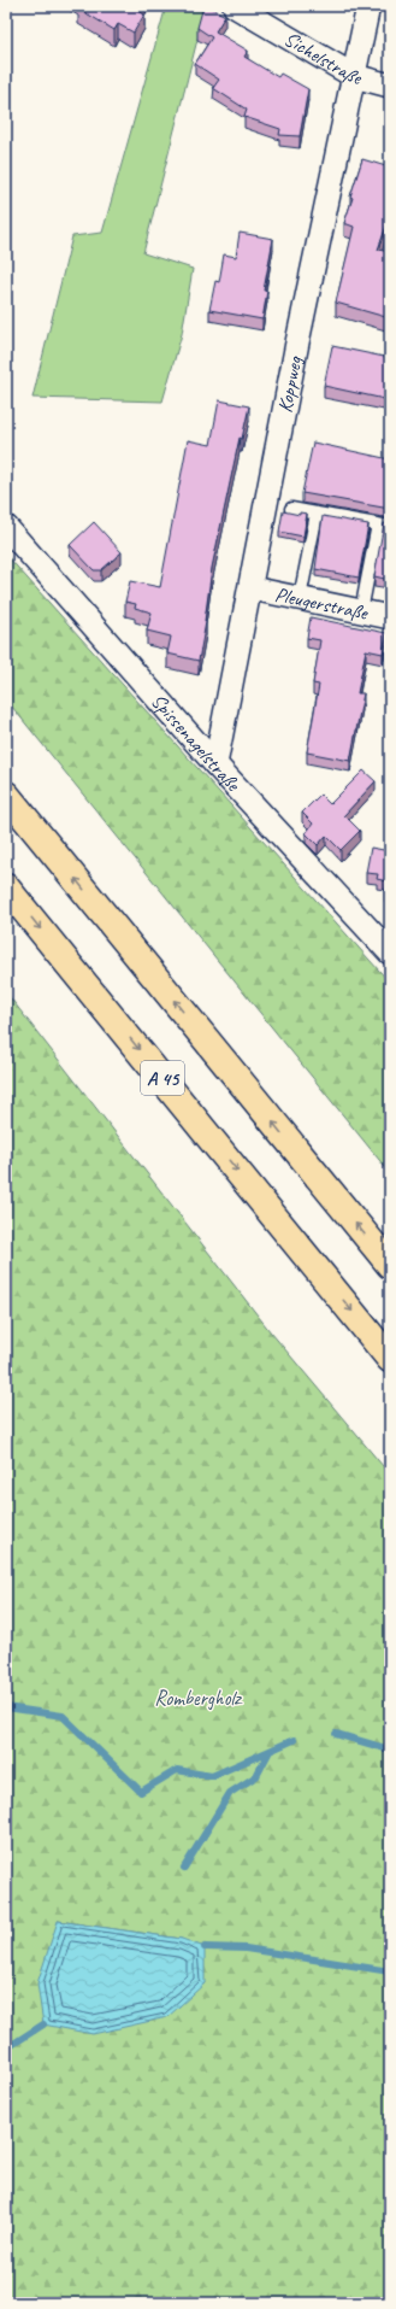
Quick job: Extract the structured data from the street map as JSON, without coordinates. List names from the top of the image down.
{
  "streets": {
    "highway": ["A 45"],
    "street": [
      "Sichelstraße",
      "Koppweg",
      "Pleugerstraße",
      "Spissenagelstraße"
    ]
  },
  "crossings": [
    ["Sichelstraße", "Koppweg"],
    ["Koppweg", "Pleugerstraße"],
    ["Koppweg", "Spissenagelstraße"]
  ],
  "parks": ["Rombergholz"]
}
